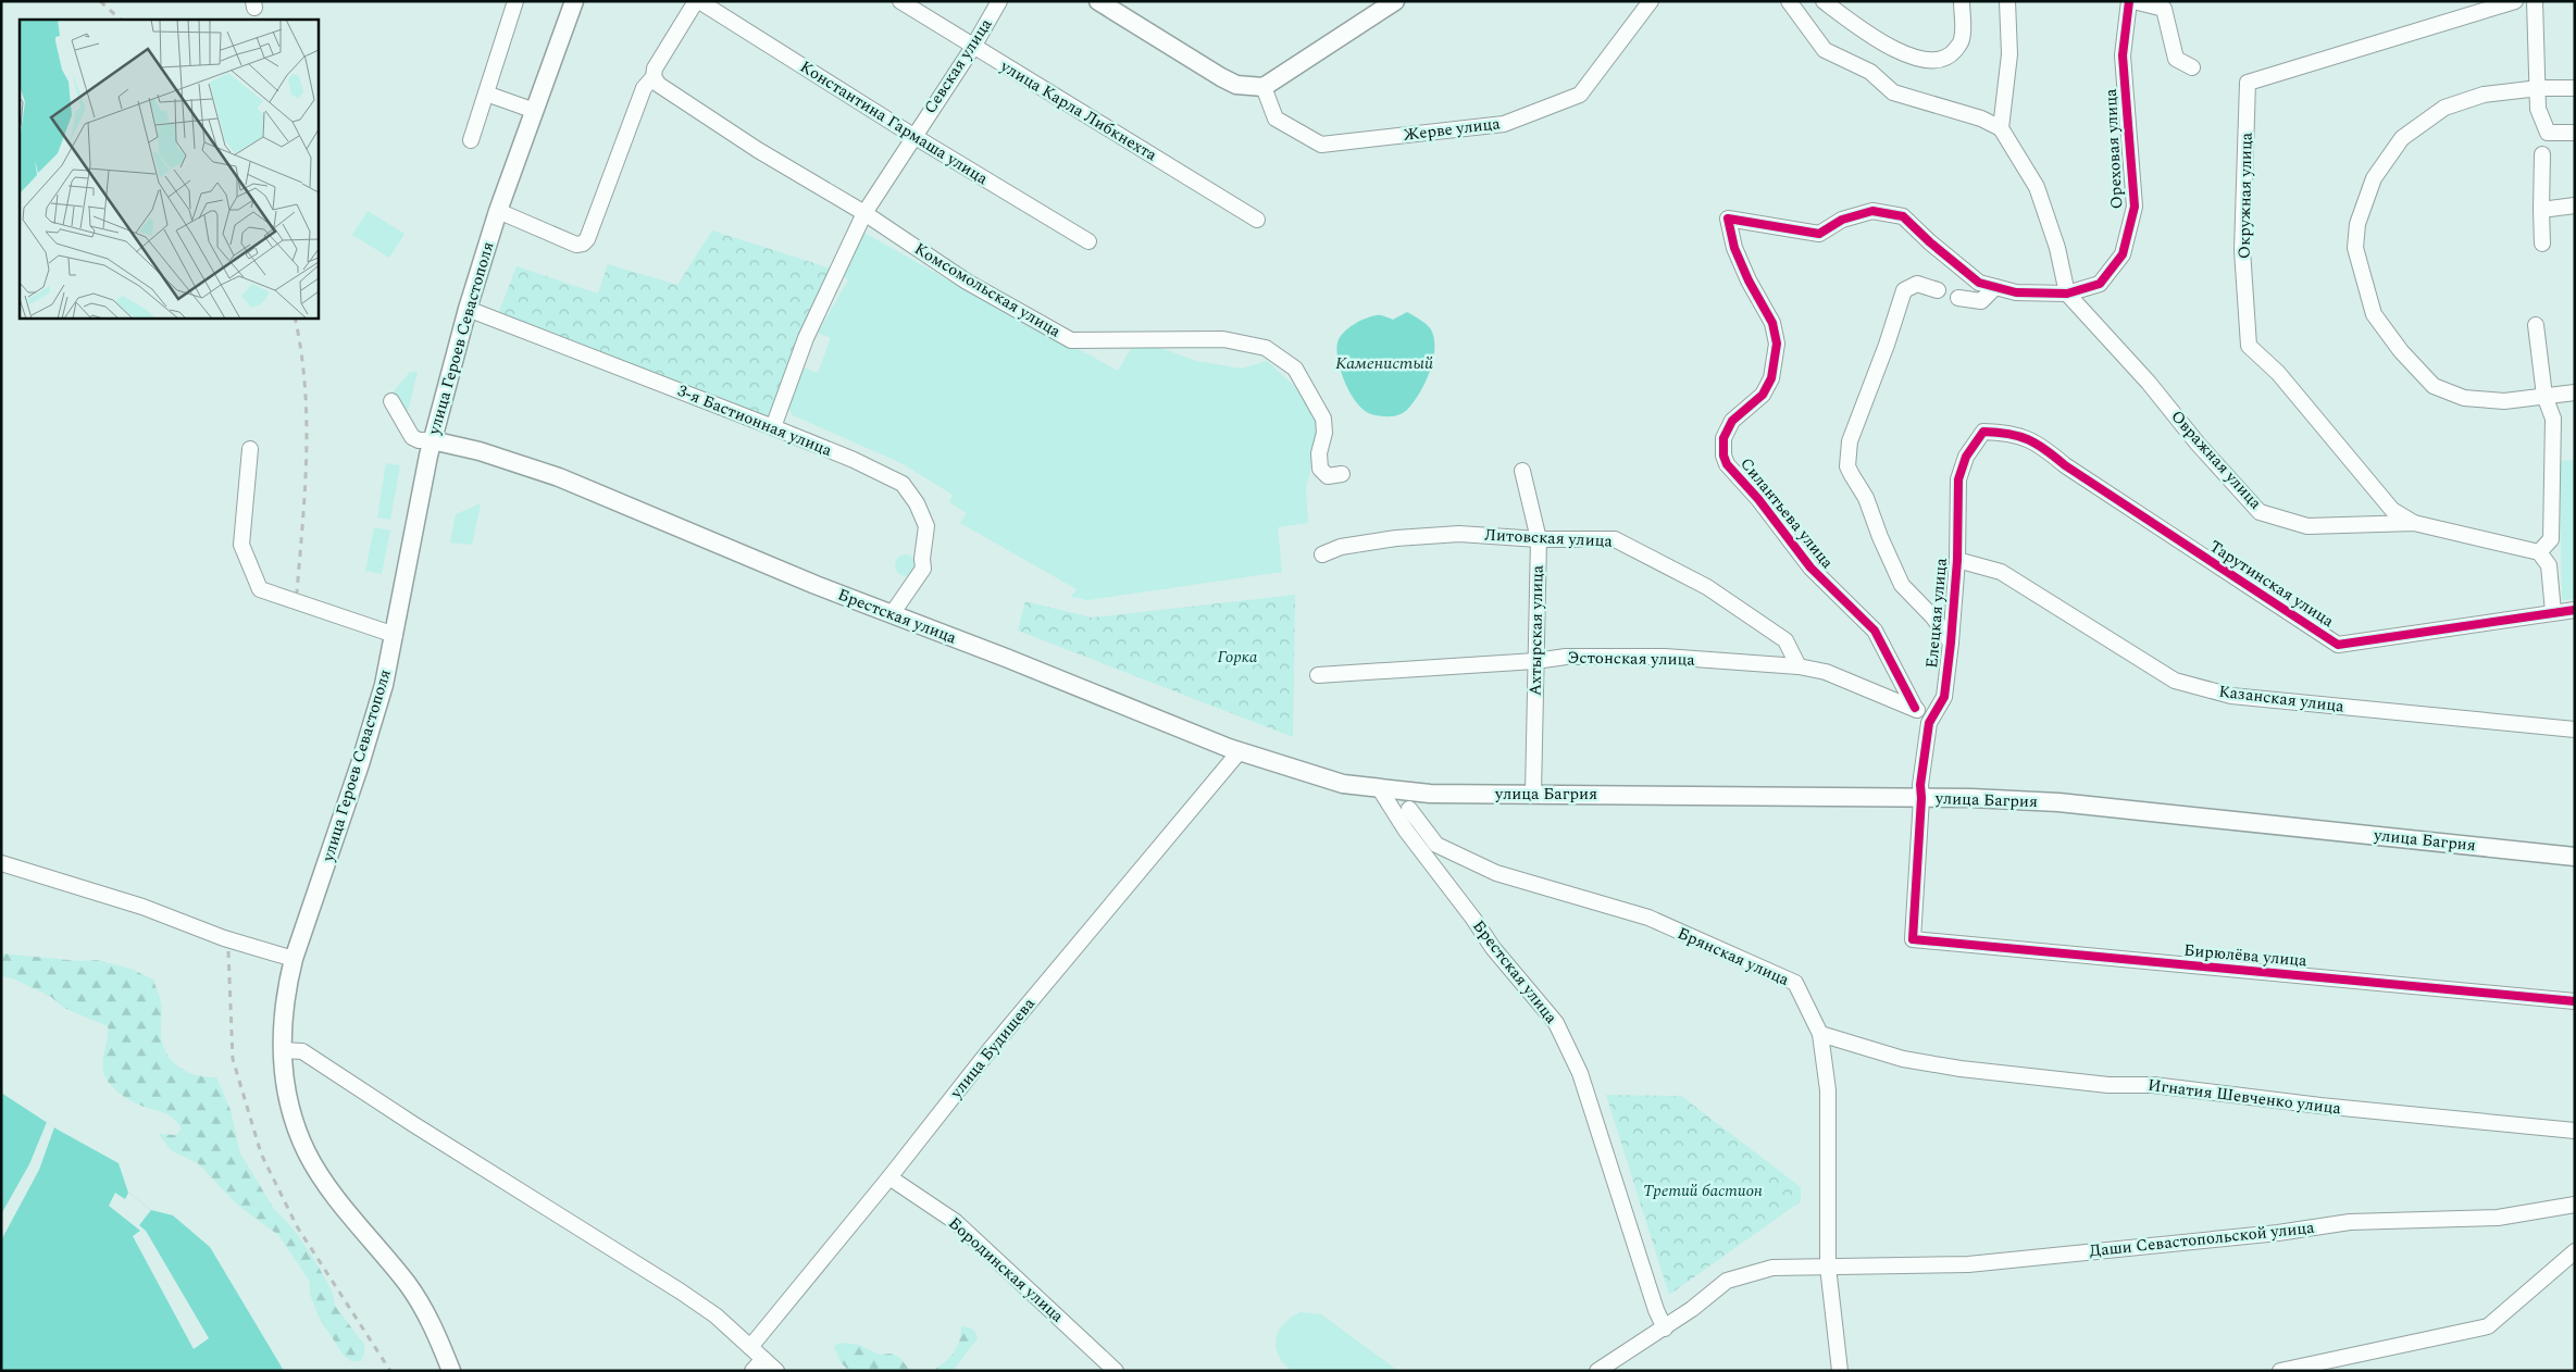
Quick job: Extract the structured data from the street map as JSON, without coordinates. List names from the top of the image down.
{
  "streets": {
    "main road": ["улица Героев Севастополя", "Брестская улица", "улица Багрия"],
    "street": [
      "Севская улица",
      "улица Карла Либкнехта",
      "Константина Гармаша улица",
      "Жерве улица",
      "Ореховая улица",
      "Окружная улица",
      "Комсомольская улица",
      "3-я Бастионная улица",
      "Овражная улица",
      "Силантьева улица",
      "Литовская улица",
      "Тарутинская улица",
      "Елецкая улица",
      "Ахтырская улица",
      "Эстонская улица",
      "Казанская улица",
      "Бирюлёва улица",
      "Брянская улица",
      "улица Будищева",
      "Игнатия Шевченко улица",
      "Даши Севастопольской улица",
      "Бородинская улица"
    ]
  },
  "crossings": [
    ["Севская улица", "улица Карла Либкнехта"],
    ["Севская улица", "Константина Гармаша улица"],
    ["Севская улица", "Комсомольская улица"],
    ["Севская улица", "3-я Бастионная улица"],
    ["Ореховая улица", "Овражная улица"],
    ["Ореховая улица", "Силантьева улица"],
    ["Окружная улица", "Овражная улица"],
    ["улица Героев Севастополя", "3-я Бастионная улица"],
    ["улица Героев Севастополя", "Брестская улица"],
    ["3-я Бастионная улица", "Брестская улица"],
    ["Овражная улица", "Силантьева улица"],
    ["Силантьева улица", "Эстонская улица"],
    ["Литовская улица", "Ахтырская улица"],
    ["Литовская улица", "Эстонская улица"],
    ["Тарутинская улица", "Елецкая улица"],
    ["Елецкая улица", "Эстонская улица"],
    ["Елецкая улица", "Казанская улица"],
    ["Елецкая улица", "улица Багрия"],
    ["Елецкая улица", "Бирюлёва улица"],
    ["Брестская улица", "улица Багрия"],
    ["Брестская улица", "улица Будищева"],
    ["Брестская улица", "Даши Севастопольской улица"],
    ["Ахтырская улица", "Эстонская улица"],
    ["Ахтырская улица", "улица Багрия"],
    ["Брянская улица", "Игнатия Шевченко улица"],
    ["Брянская улица", "Даши Севастопольской улица"],
    ["улица Будищева", "Бородинская улица"]
  ],
  "water": ["Каменистый"],
  "parks": ["Горка", "Третий бастион"]
}
